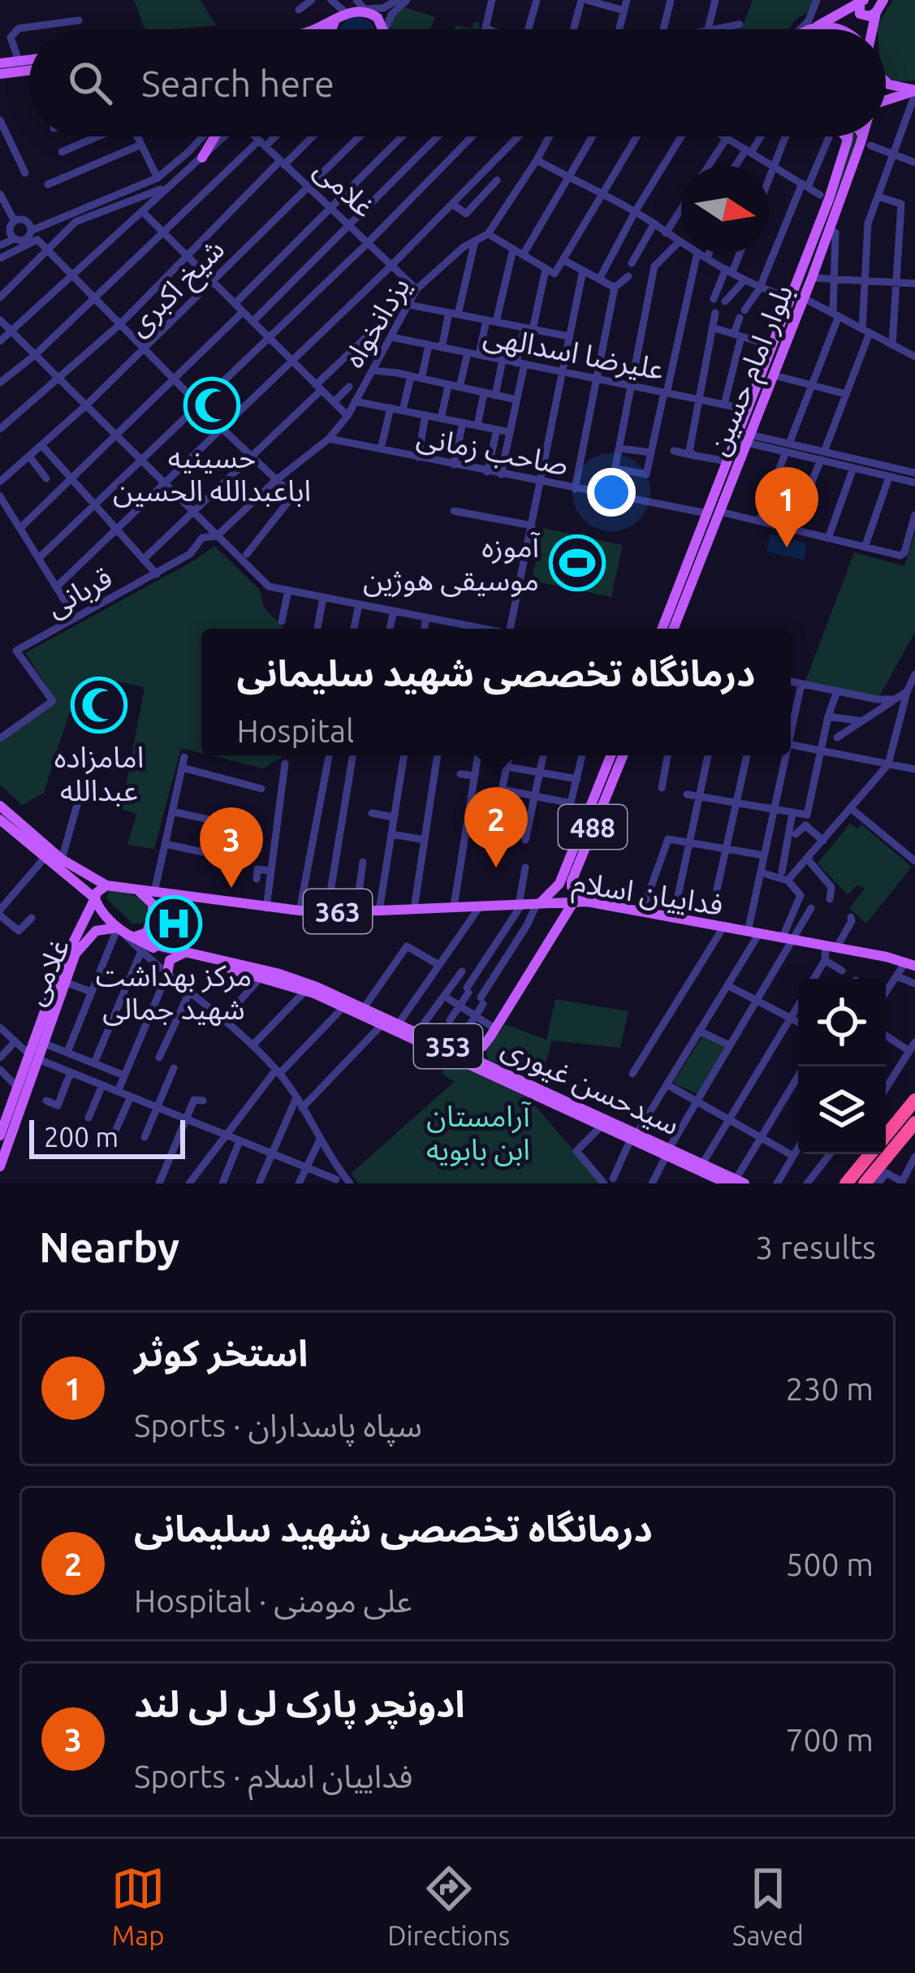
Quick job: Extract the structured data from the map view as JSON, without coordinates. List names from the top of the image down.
{
  "streets": {
    "main road": [
      "غلامی",
      "بلوار امام حسین",
      "488",
      "فداییان اسلام",
      "363",
      "353",
      "سیدحسن غیوری"
    ],
    "street": [
      "شیخ اکبری",
      "یزدانخواه",
      "علیرضا اسدالهی",
      "صاحب زمانی",
      "قربانی"
    ]
  },
  "crossings": [
    ["غلامی", "شیخ اکبری"],
    ["غلامی", "یزدانخواه"],
    ["غلامی", "فداییان اسلام"],
    ["غلامی", "سیدحسن غیوری"],
    ["یزدانخواه", "علیرضا اسدالهی"],
    ["یزدانخواه", "صاحب زمانی"],
    ["یزدانخواه", "قربانی"],
    ["علیرضا اسدالهی", "بلوار امام حسین"],
    ["بلوار امام حسین", "صاحب زمانی"],
    ["488", "فداییان اسلام"],
    ["فداییان اسلام", "سیدحسن غیوری"]
  ],
  "parks": ["آرامستان ابن بابویه"],
  "places": {
    "mosque": ["حسینیه اباعبدالله الحسین", "امامزاده عبدالله"],
    "sports": ["آموزه موسیقی هوژین"],
    "hospital": ["مرکز بهداشت شهید جمالی"]
  },
  "scale_bar": "200 m",
  "north": "right",
  "page": {
    "search": "Search here",
    "pins": ["1", "2", "3"],
    "popup": ["درمانگاه تخصصی شهید سلیمانی", "Hospital"],
    "scale": "200 m",
    "heading": ["Nearby", "3 results"],
    "list": [
      {
        "mark": "1",
        "name": "استخر کوثر",
        "note": "Sports · سپاه پاسداران",
        "value": "230 m"
      },
      {
        "mark": "2",
        "name": "درمانگاه تخصصی شهید سلیمانی",
        "note": "Hospital · علی مومنی",
        "value": "500 m"
      },
      {
        "mark": "3",
        "name": "ادونچر پارک لی لی لند",
        "note": "Sports · فداییان اسلام",
        "value": "700 m"
      }
    ],
    "nav": ["Map", "Directions", "Saved"]
  }
}
